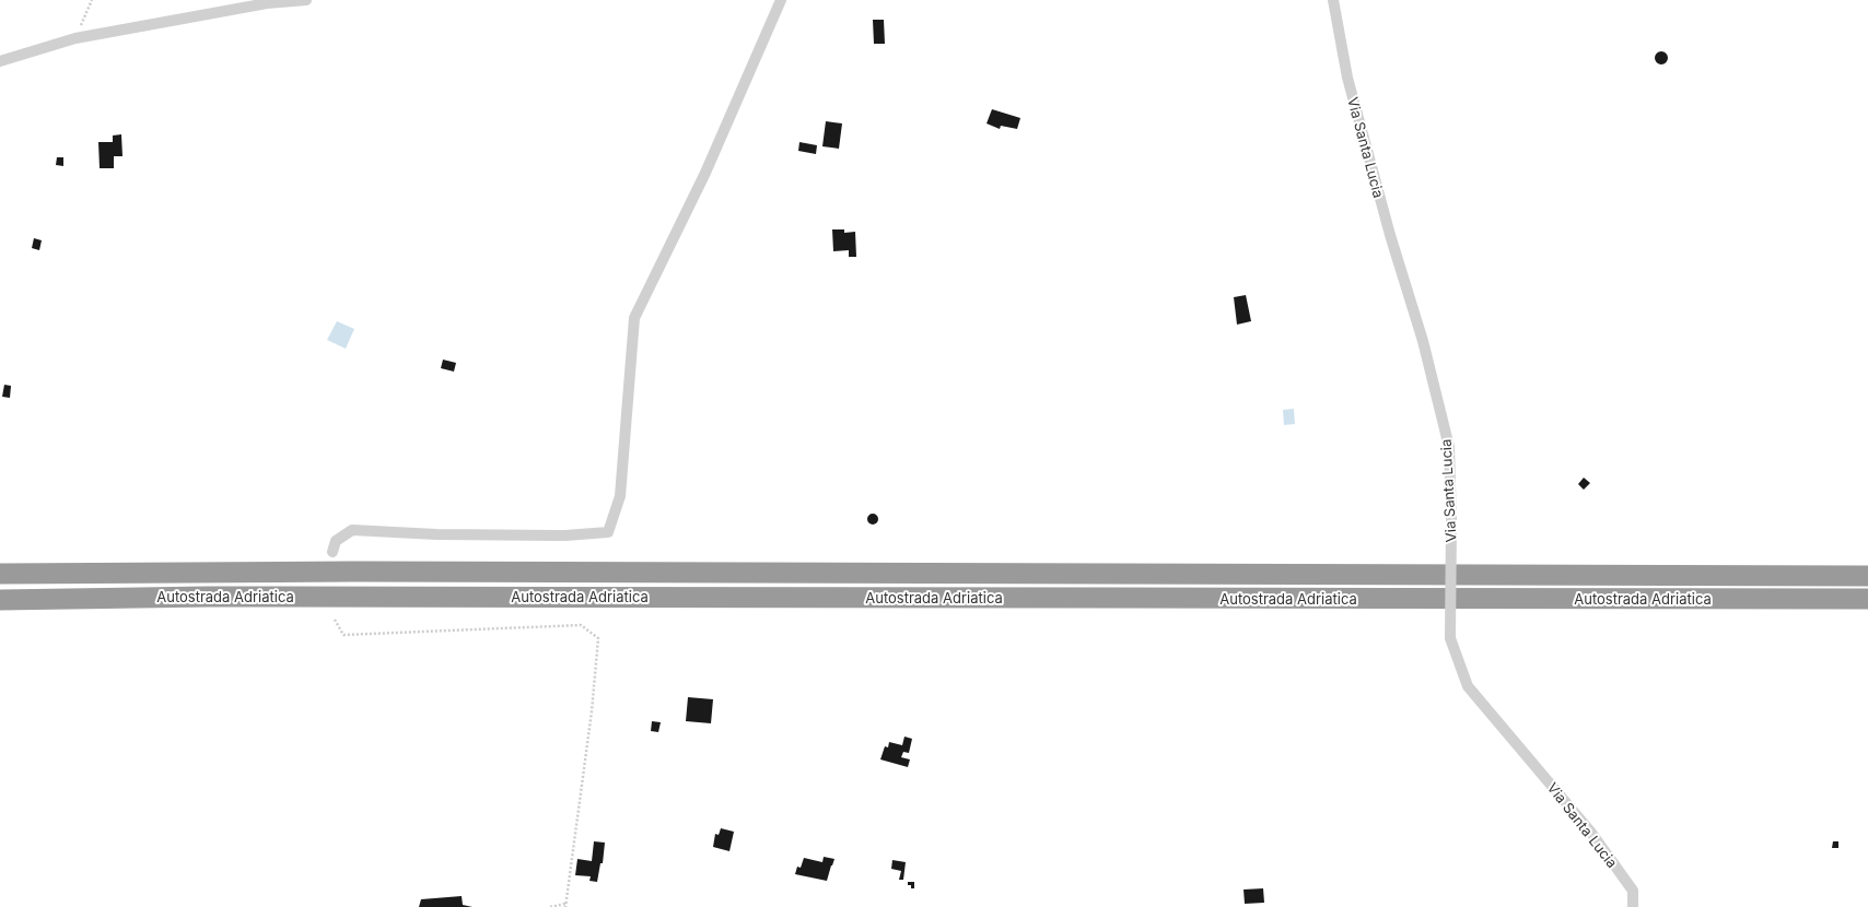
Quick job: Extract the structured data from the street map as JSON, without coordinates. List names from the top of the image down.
{
  "streets": {
    "highway": ["Autostrada Adriatica"],
    "street": ["Via Santa Lucia"]
  }
}
